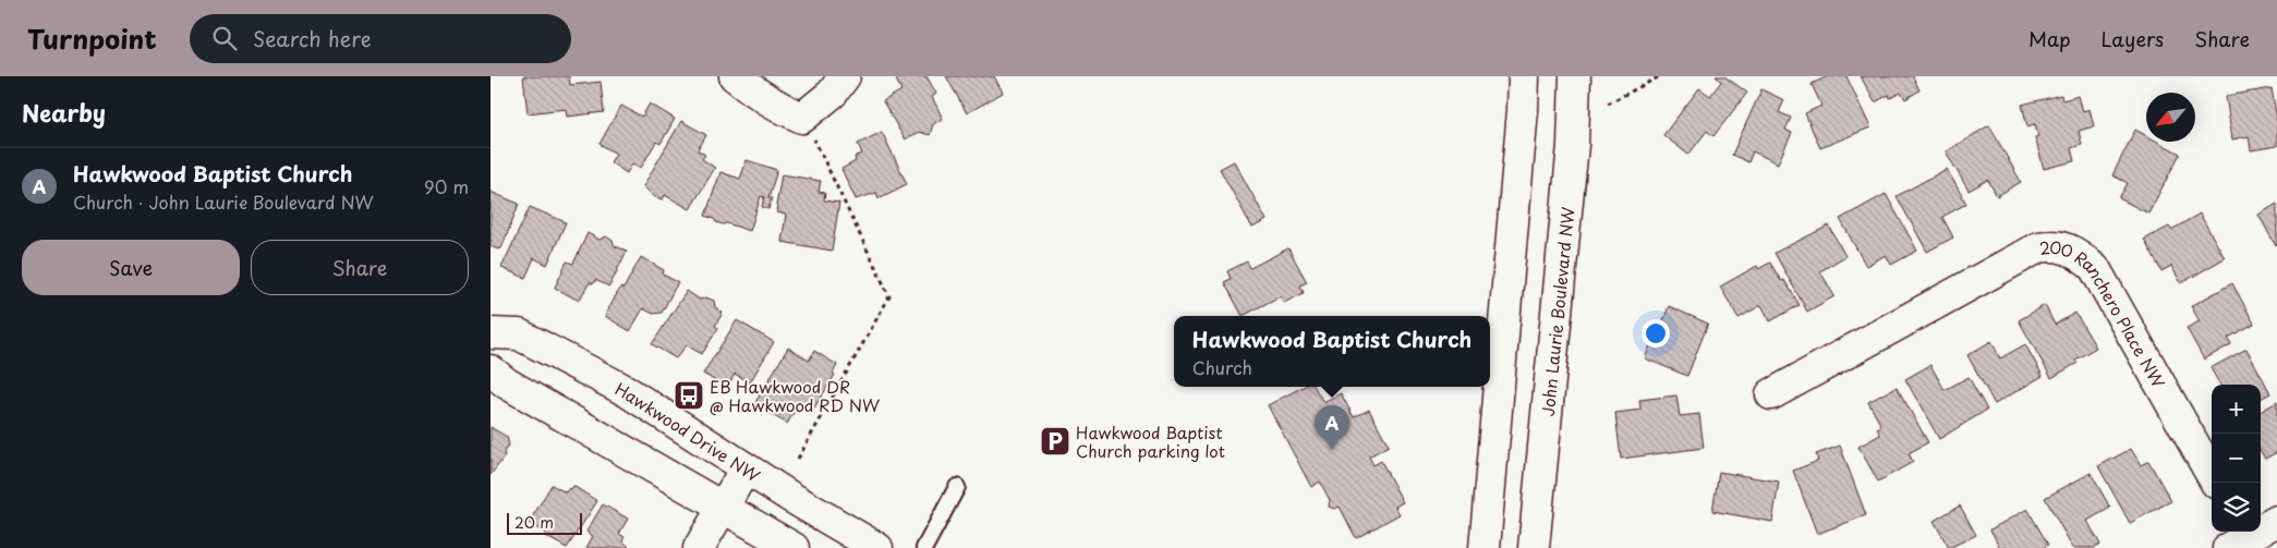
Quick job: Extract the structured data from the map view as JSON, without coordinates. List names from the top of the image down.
{
  "streets": {
    "street": ["John Laurie Boulevard NW", "200 Ranchero Place NW", "Hawkwood Drive NW"]
  },
  "places": {
    "bus stop": ["EB Hawkwood DR @ Hawkwood RD NW"],
    "parking": ["Hawkwood Baptist Church parking lot"]
  },
  "scale_bar": "20 m",
  "north": "bottom left",
  "page": {
    "header": "Turnpoint",
    "search": "Search here",
    "nav": ["Map", "Layers", "Share"],
    "heading": "Nearby",
    "list": [
      {
        "mark": "A",
        "name": "Hawkwood Baptist Church",
        "note": "Church · John Laurie Boulevard NW",
        "value": "90 m"
      }
    ],
    "buttons": ["Save", "Share"],
    "popup": ["Hawkwood Baptist Church", "Church"],
    "map_buttons": ["+", "−"],
    "pins": "A",
    "scale": "20 m"
  }
}
